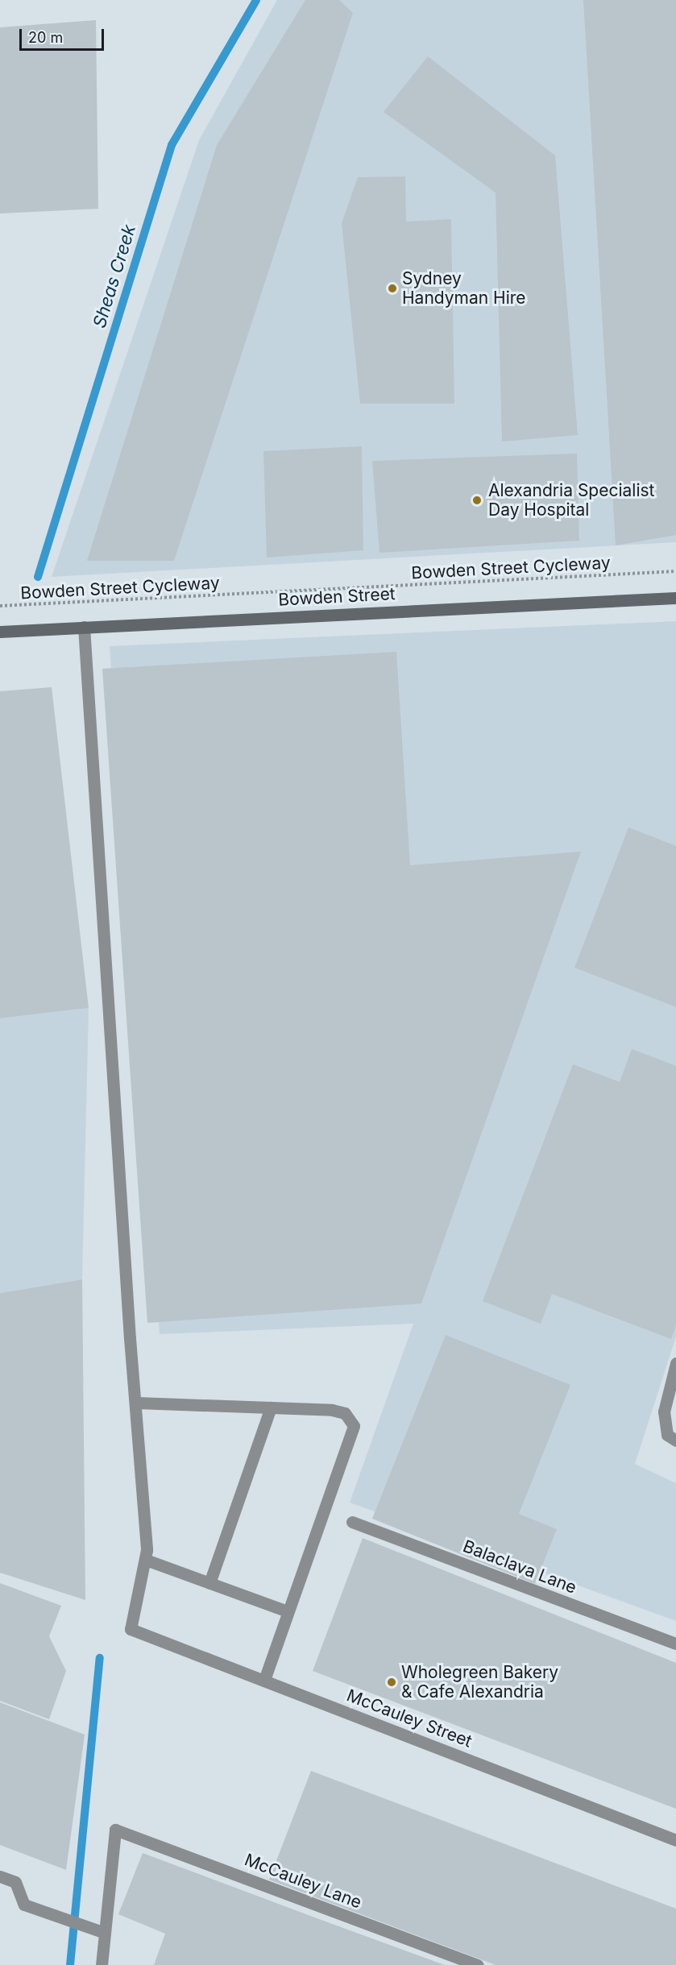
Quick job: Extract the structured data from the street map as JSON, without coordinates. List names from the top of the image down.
{
  "streets": {
    "street": [
      "Bowden Street",
      "Balaclava Lane",
      "McCauley Street",
      "McCauley Lane"
    ],
    "path": ["Bowden Street Cycleway"]
  },
  "water": ["Sheas Creek"],
  "places": ["Sydney Handyman Hire", "Alexandria Specialist Day Hospital", "Wholegreen Bakery & Cafe Alexandria"],
  "scale_bar": "20 m"
}
